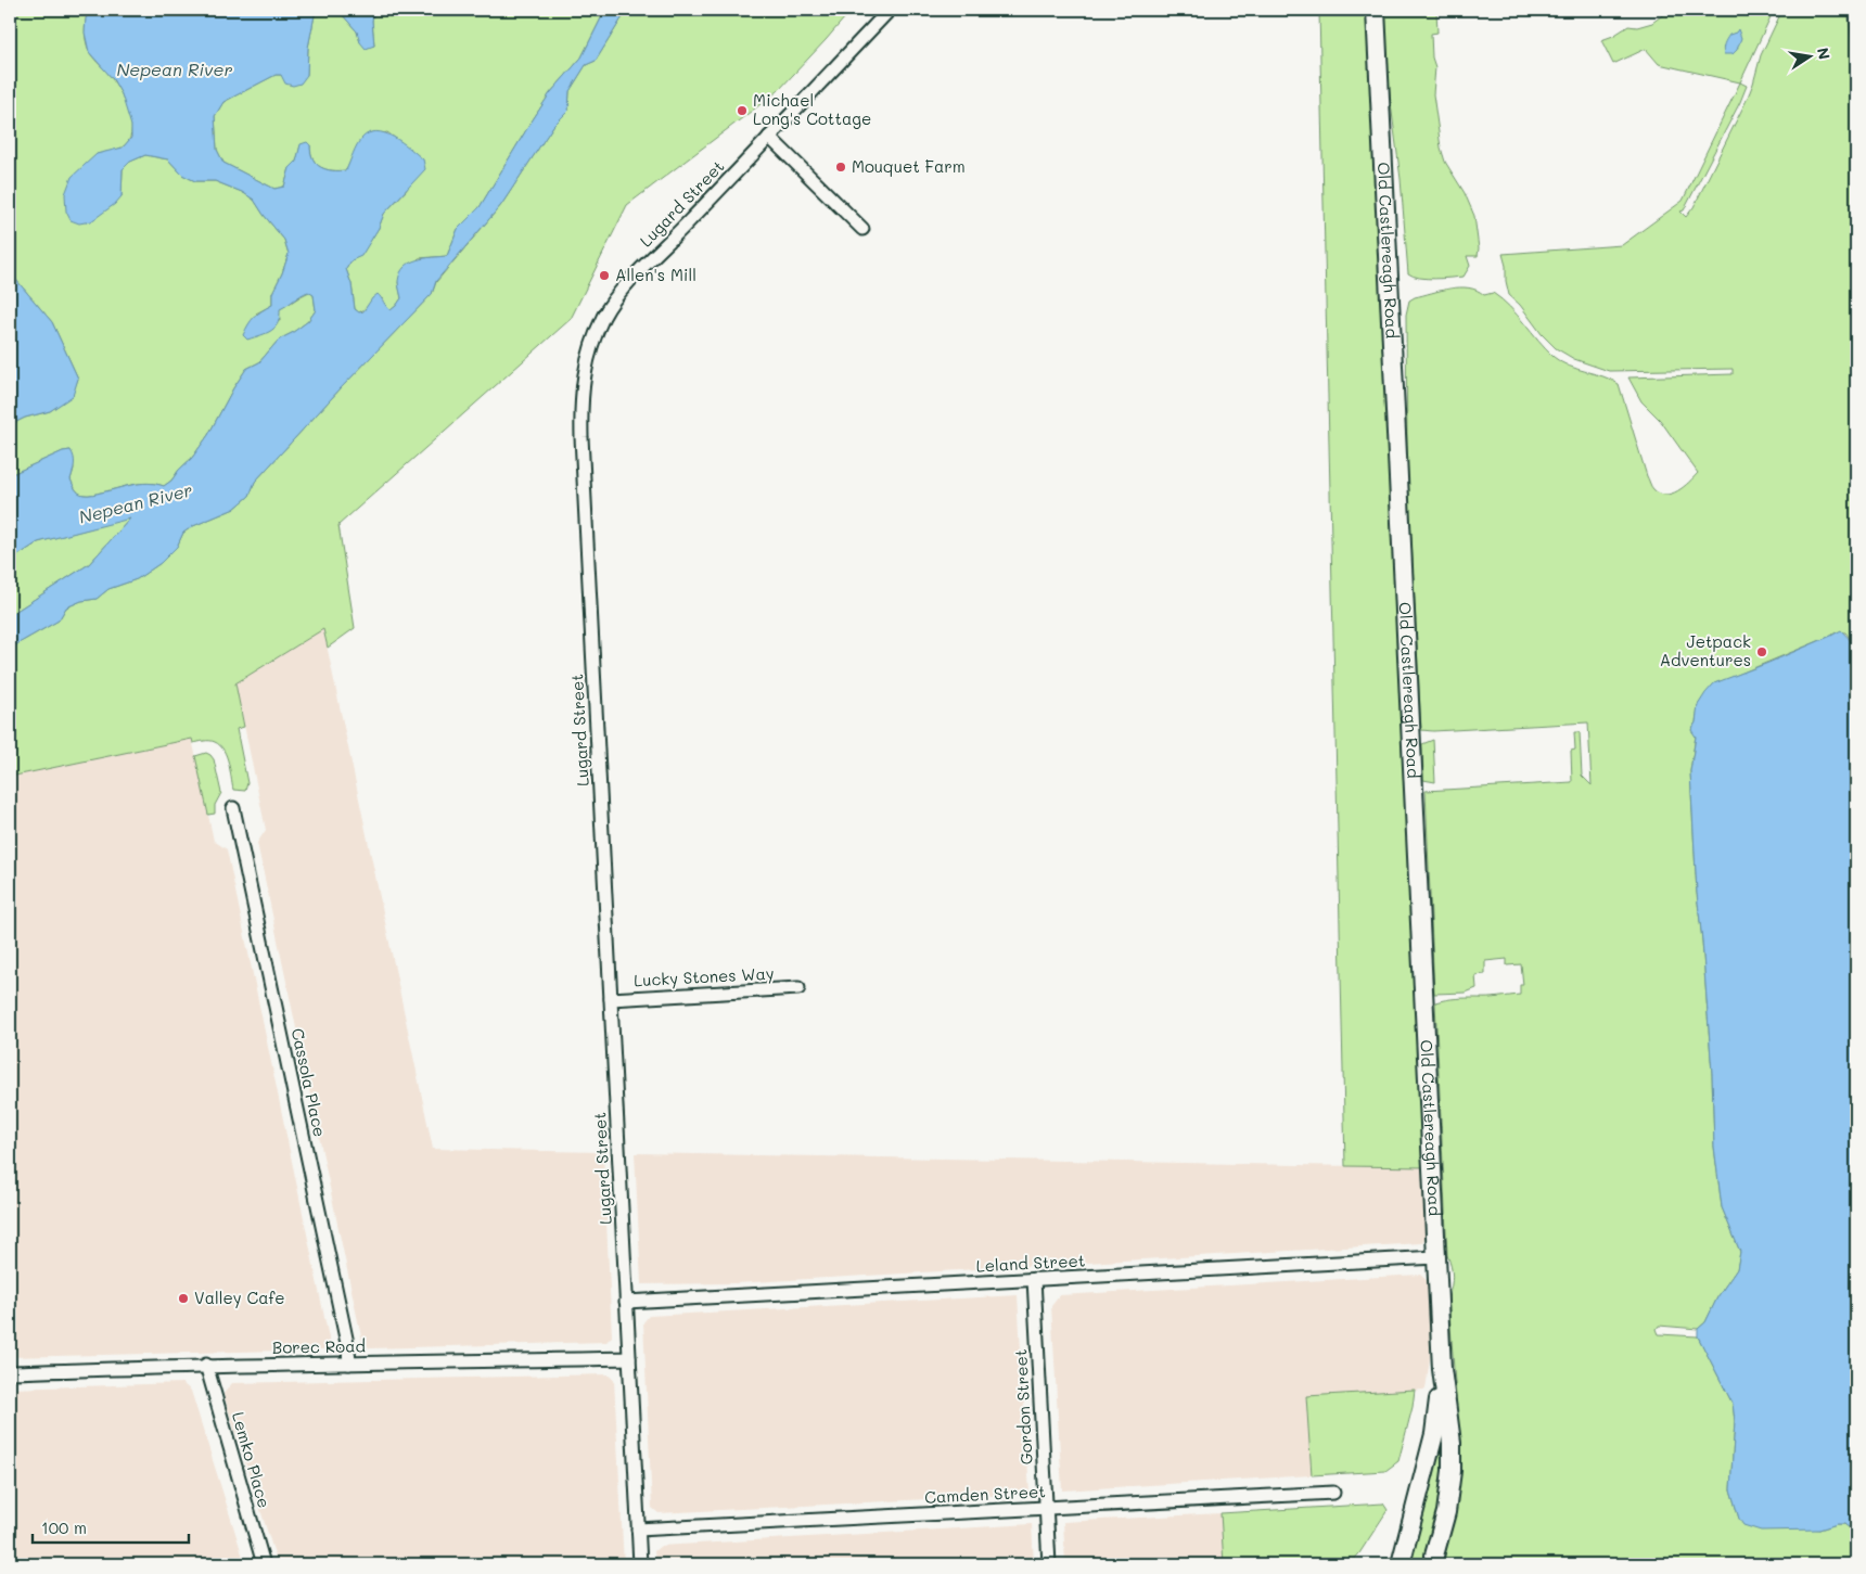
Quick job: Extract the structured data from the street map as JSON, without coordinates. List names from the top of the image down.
{
  "streets": {
    "street": [
      "Lugard Street",
      "Old Castlereagh Road",
      "Lucky Stones Way",
      "Cassola Place",
      "Leland Street",
      "Borec Road",
      "Gordon Street",
      "Lemko Place",
      "Camden Street"
    ]
  },
  "crossings": [
    ["Lugard Street", "Lucky Stones Way"],
    ["Lugard Street", "Leland Street"],
    ["Lugard Street", "Borec Road"],
    ["Lugard Street", "Camden Street"],
    ["Old Castlereagh Road", "Leland Street"],
    ["Cassola Place", "Borec Road"],
    ["Leland Street", "Gordon Street"],
    ["Borec Road", "Lemko Place"],
    ["Gordon Street", "Camden Street"]
  ],
  "water": ["Nepean River"],
  "places": [
    "Michael Long's Cottage",
    "Mouquet Farm",
    "Allen's Mill",
    "Jetpack Adventures",
    "Valley Cafe"
  ],
  "scale_bar": "100 m",
  "north": "right"
}
